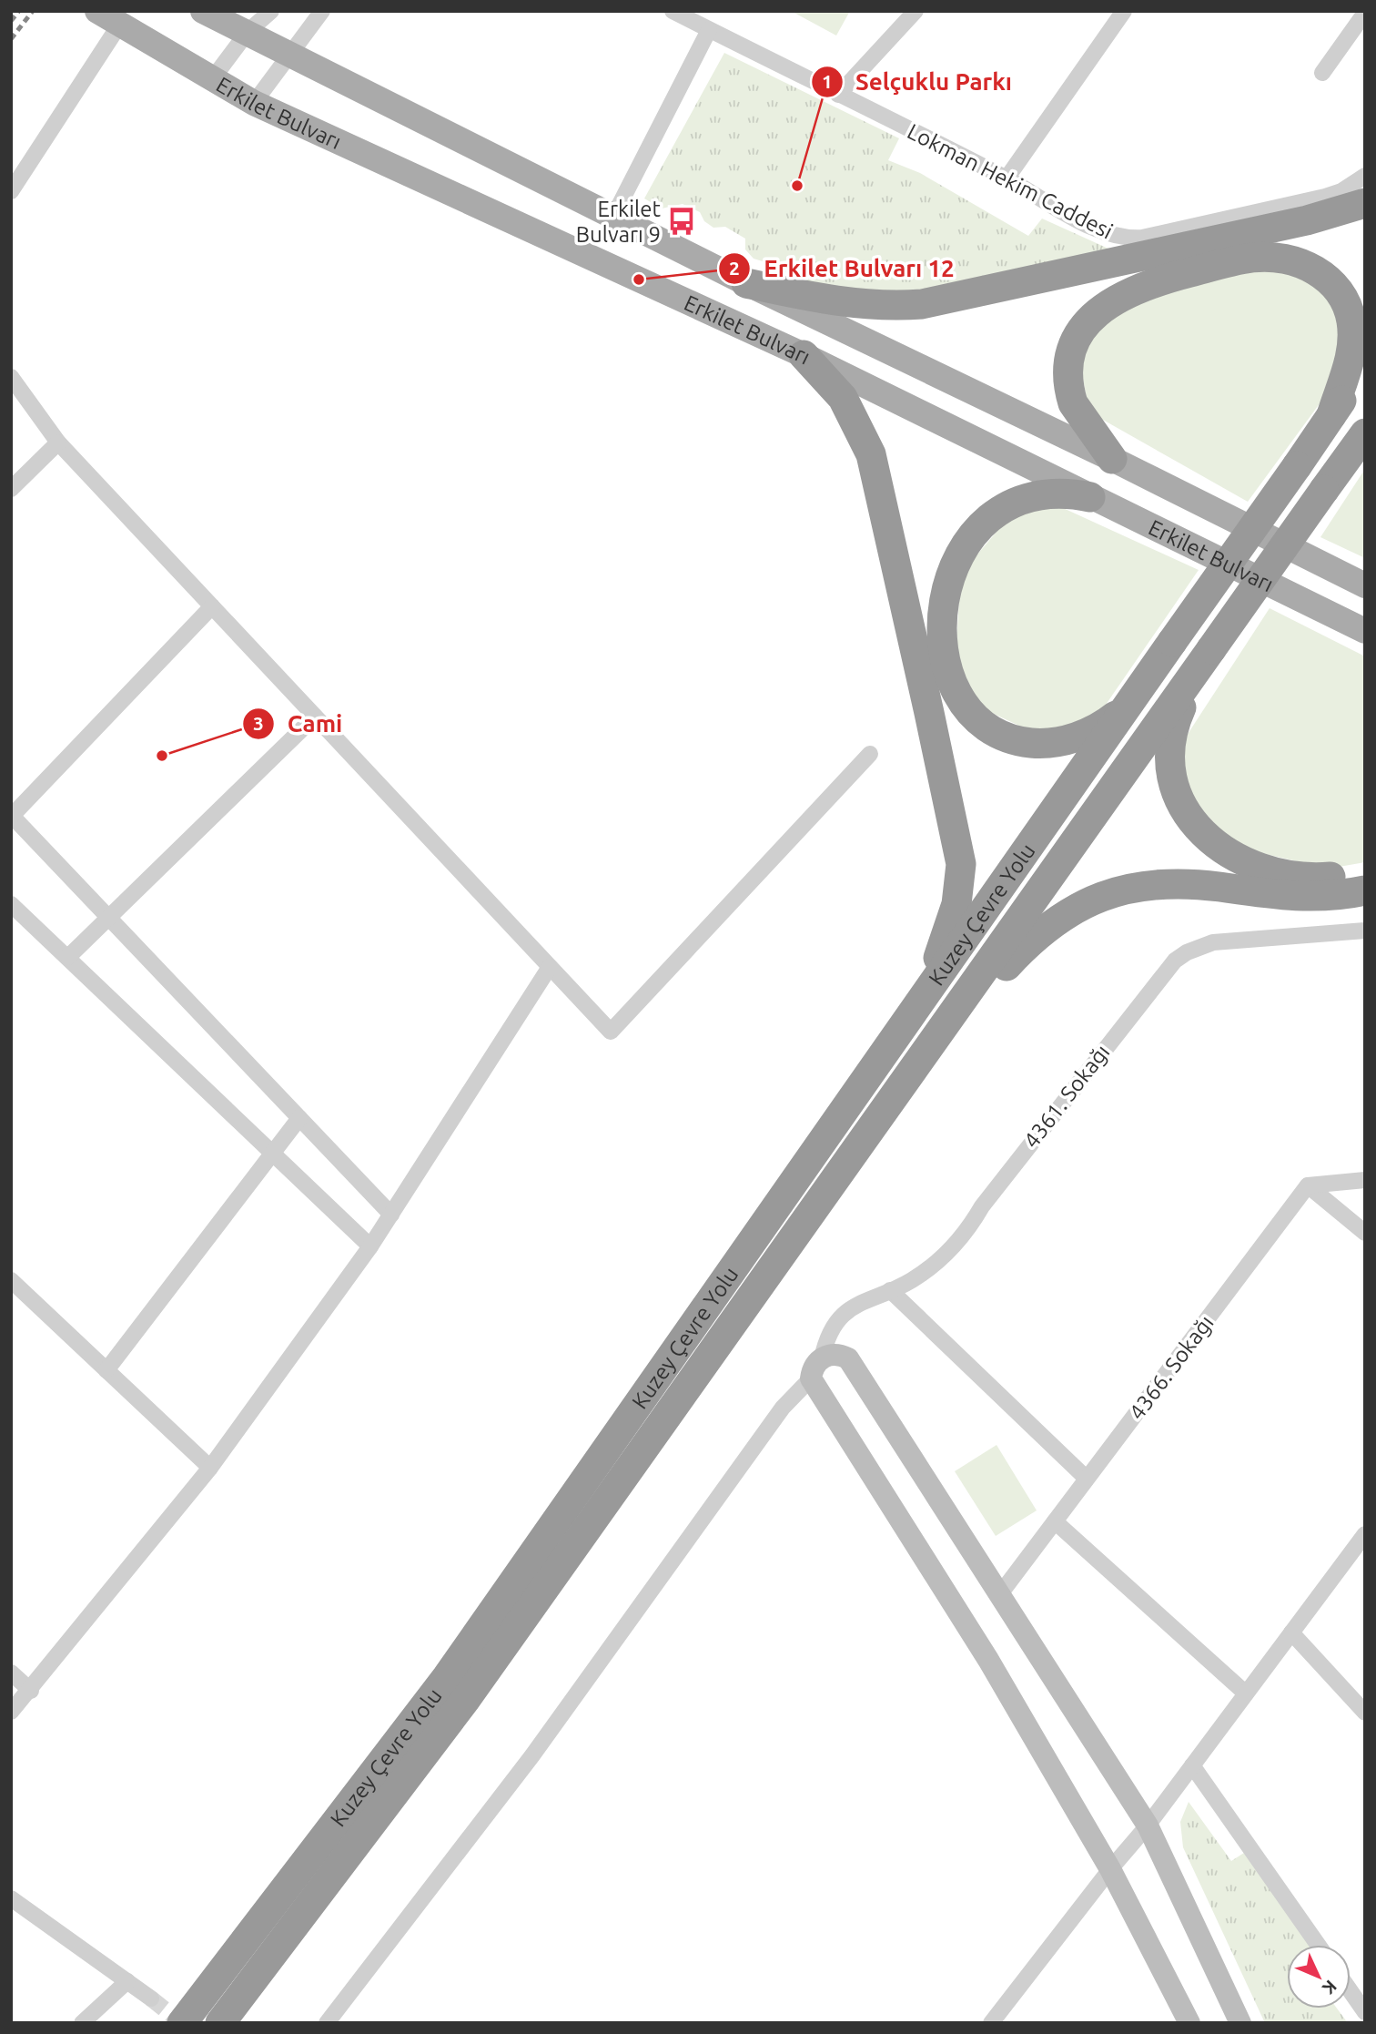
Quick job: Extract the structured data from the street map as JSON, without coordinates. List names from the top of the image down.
{
  "streets": {
    "highway": ["Kuzey Çevre Yolu"],
    "main road": ["Erkilet Bulvarı"],
    "street": ["Lokman Hekim Caddesi", "4361. Sokağı", "4366. Sokağı"]
  },
  "places": {
    "other": ["Selçuklu Parkı", "Erkilet Bulvarı 12", "Cami"],
    "bus stop": ["Erkilet Bulvarı 9"]
  },
  "north": "bottom right"
}
